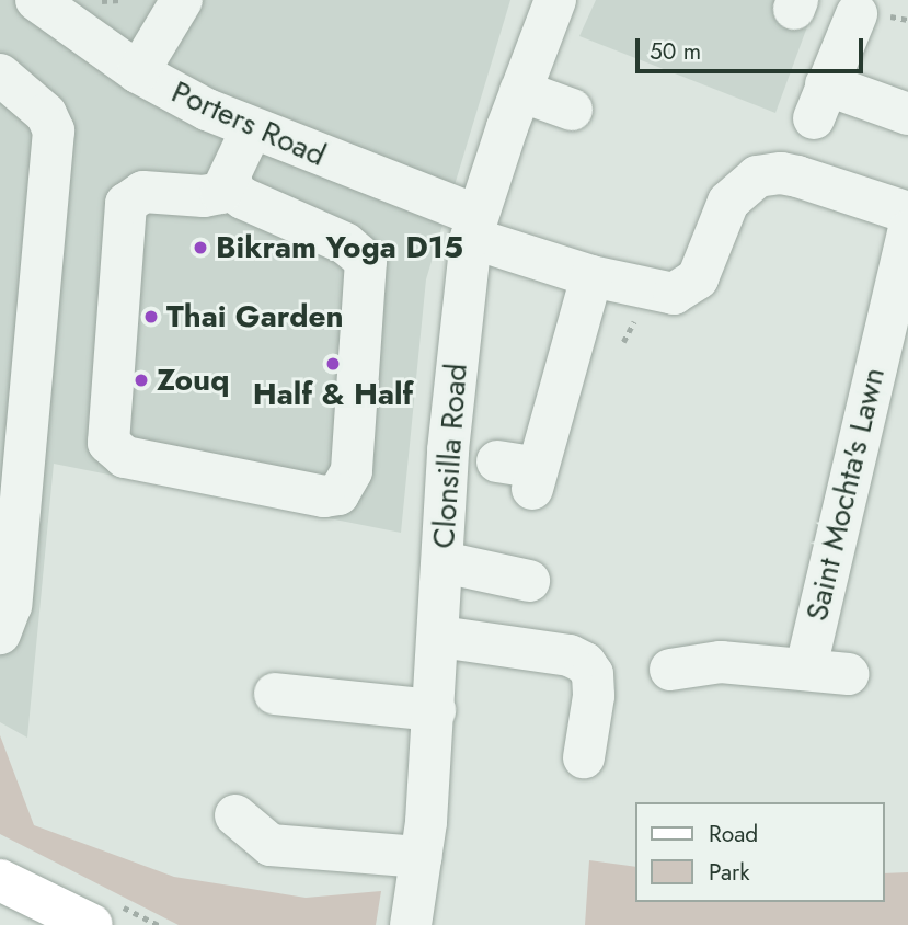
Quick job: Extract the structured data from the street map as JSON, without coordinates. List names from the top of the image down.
{
  "streets": {
    "street": ["Porters Road", "Clonsilla Road", "Saint Mochta's Lawn"]
  },
  "crossings": [
    ["Porters Road", "Clonsilla Road"]
  ],
  "places": [
    "Bikram Yoga D15",
    "Thai Garden",
    "Half & Half",
    "Zouq"
  ],
  "legend": ["Road", "Park"],
  "scale_bar": "50 m"
}
